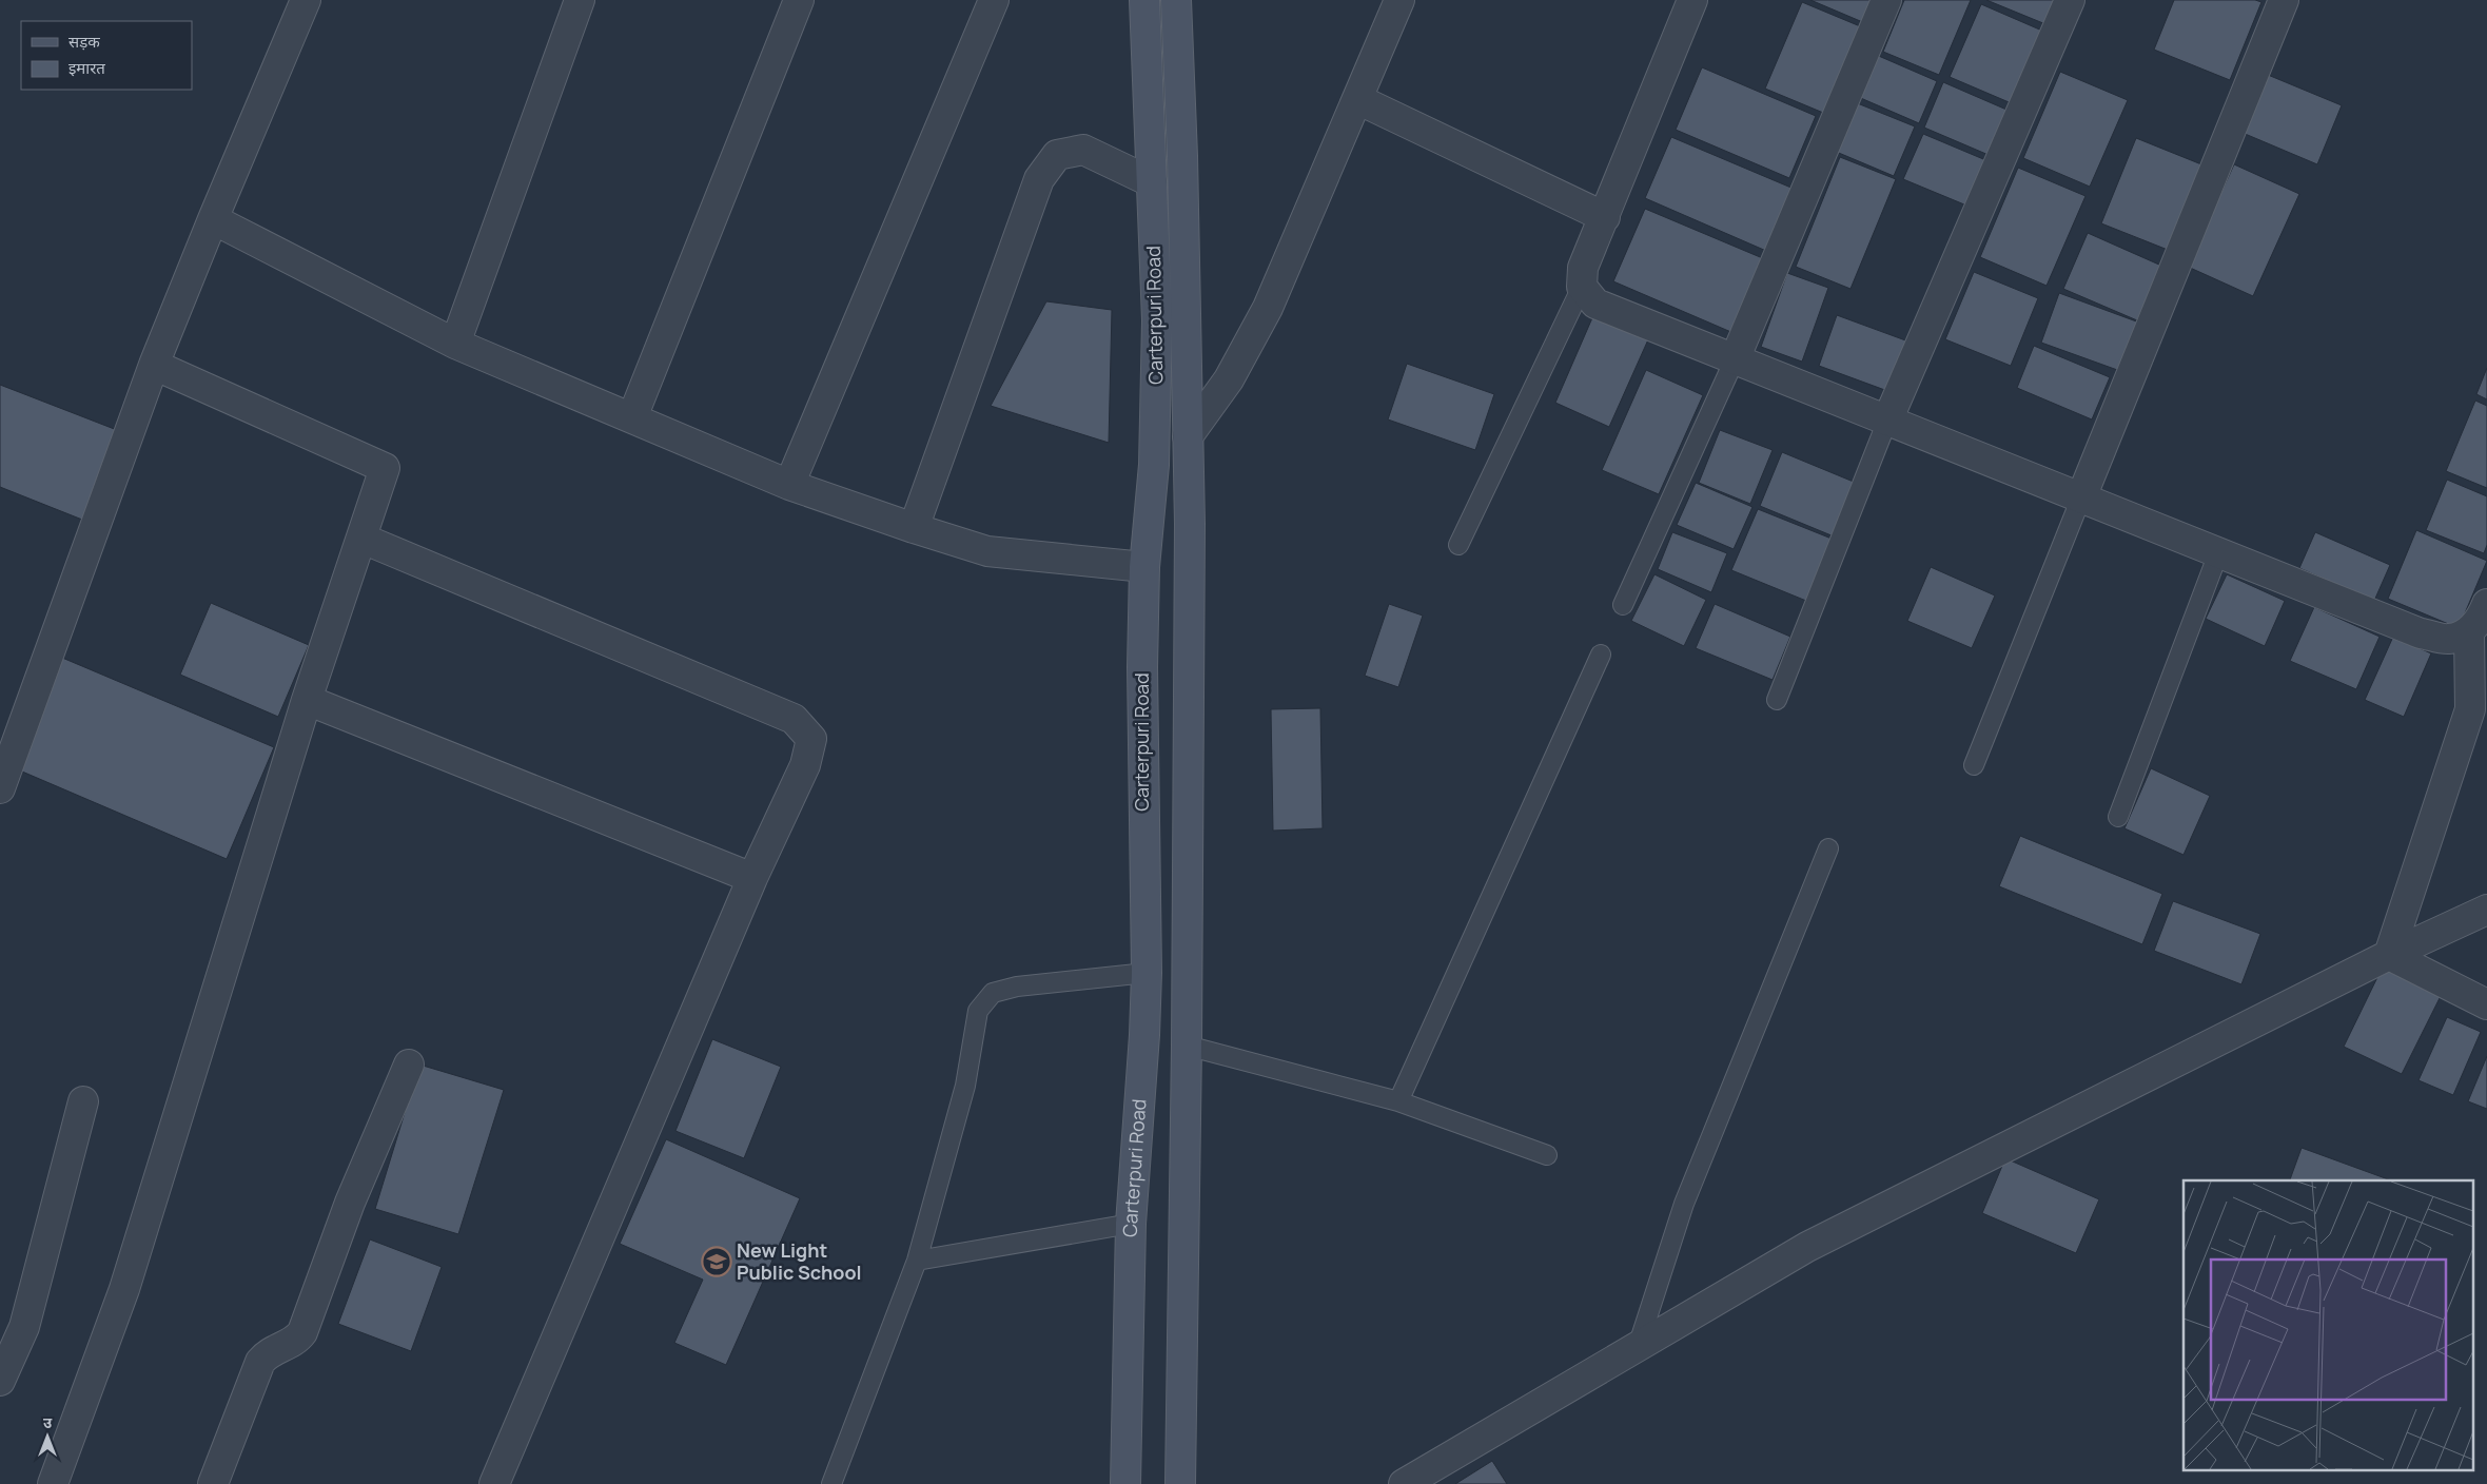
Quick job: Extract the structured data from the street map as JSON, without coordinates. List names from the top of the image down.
{
  "streets": {
    "main road": ["Carterpuri Road"]
  },
  "places": {
    "school or university": ["New Light Public School"]
  },
  "legend": ["सड़क", "इमारत"],
  "north": "top"
}
